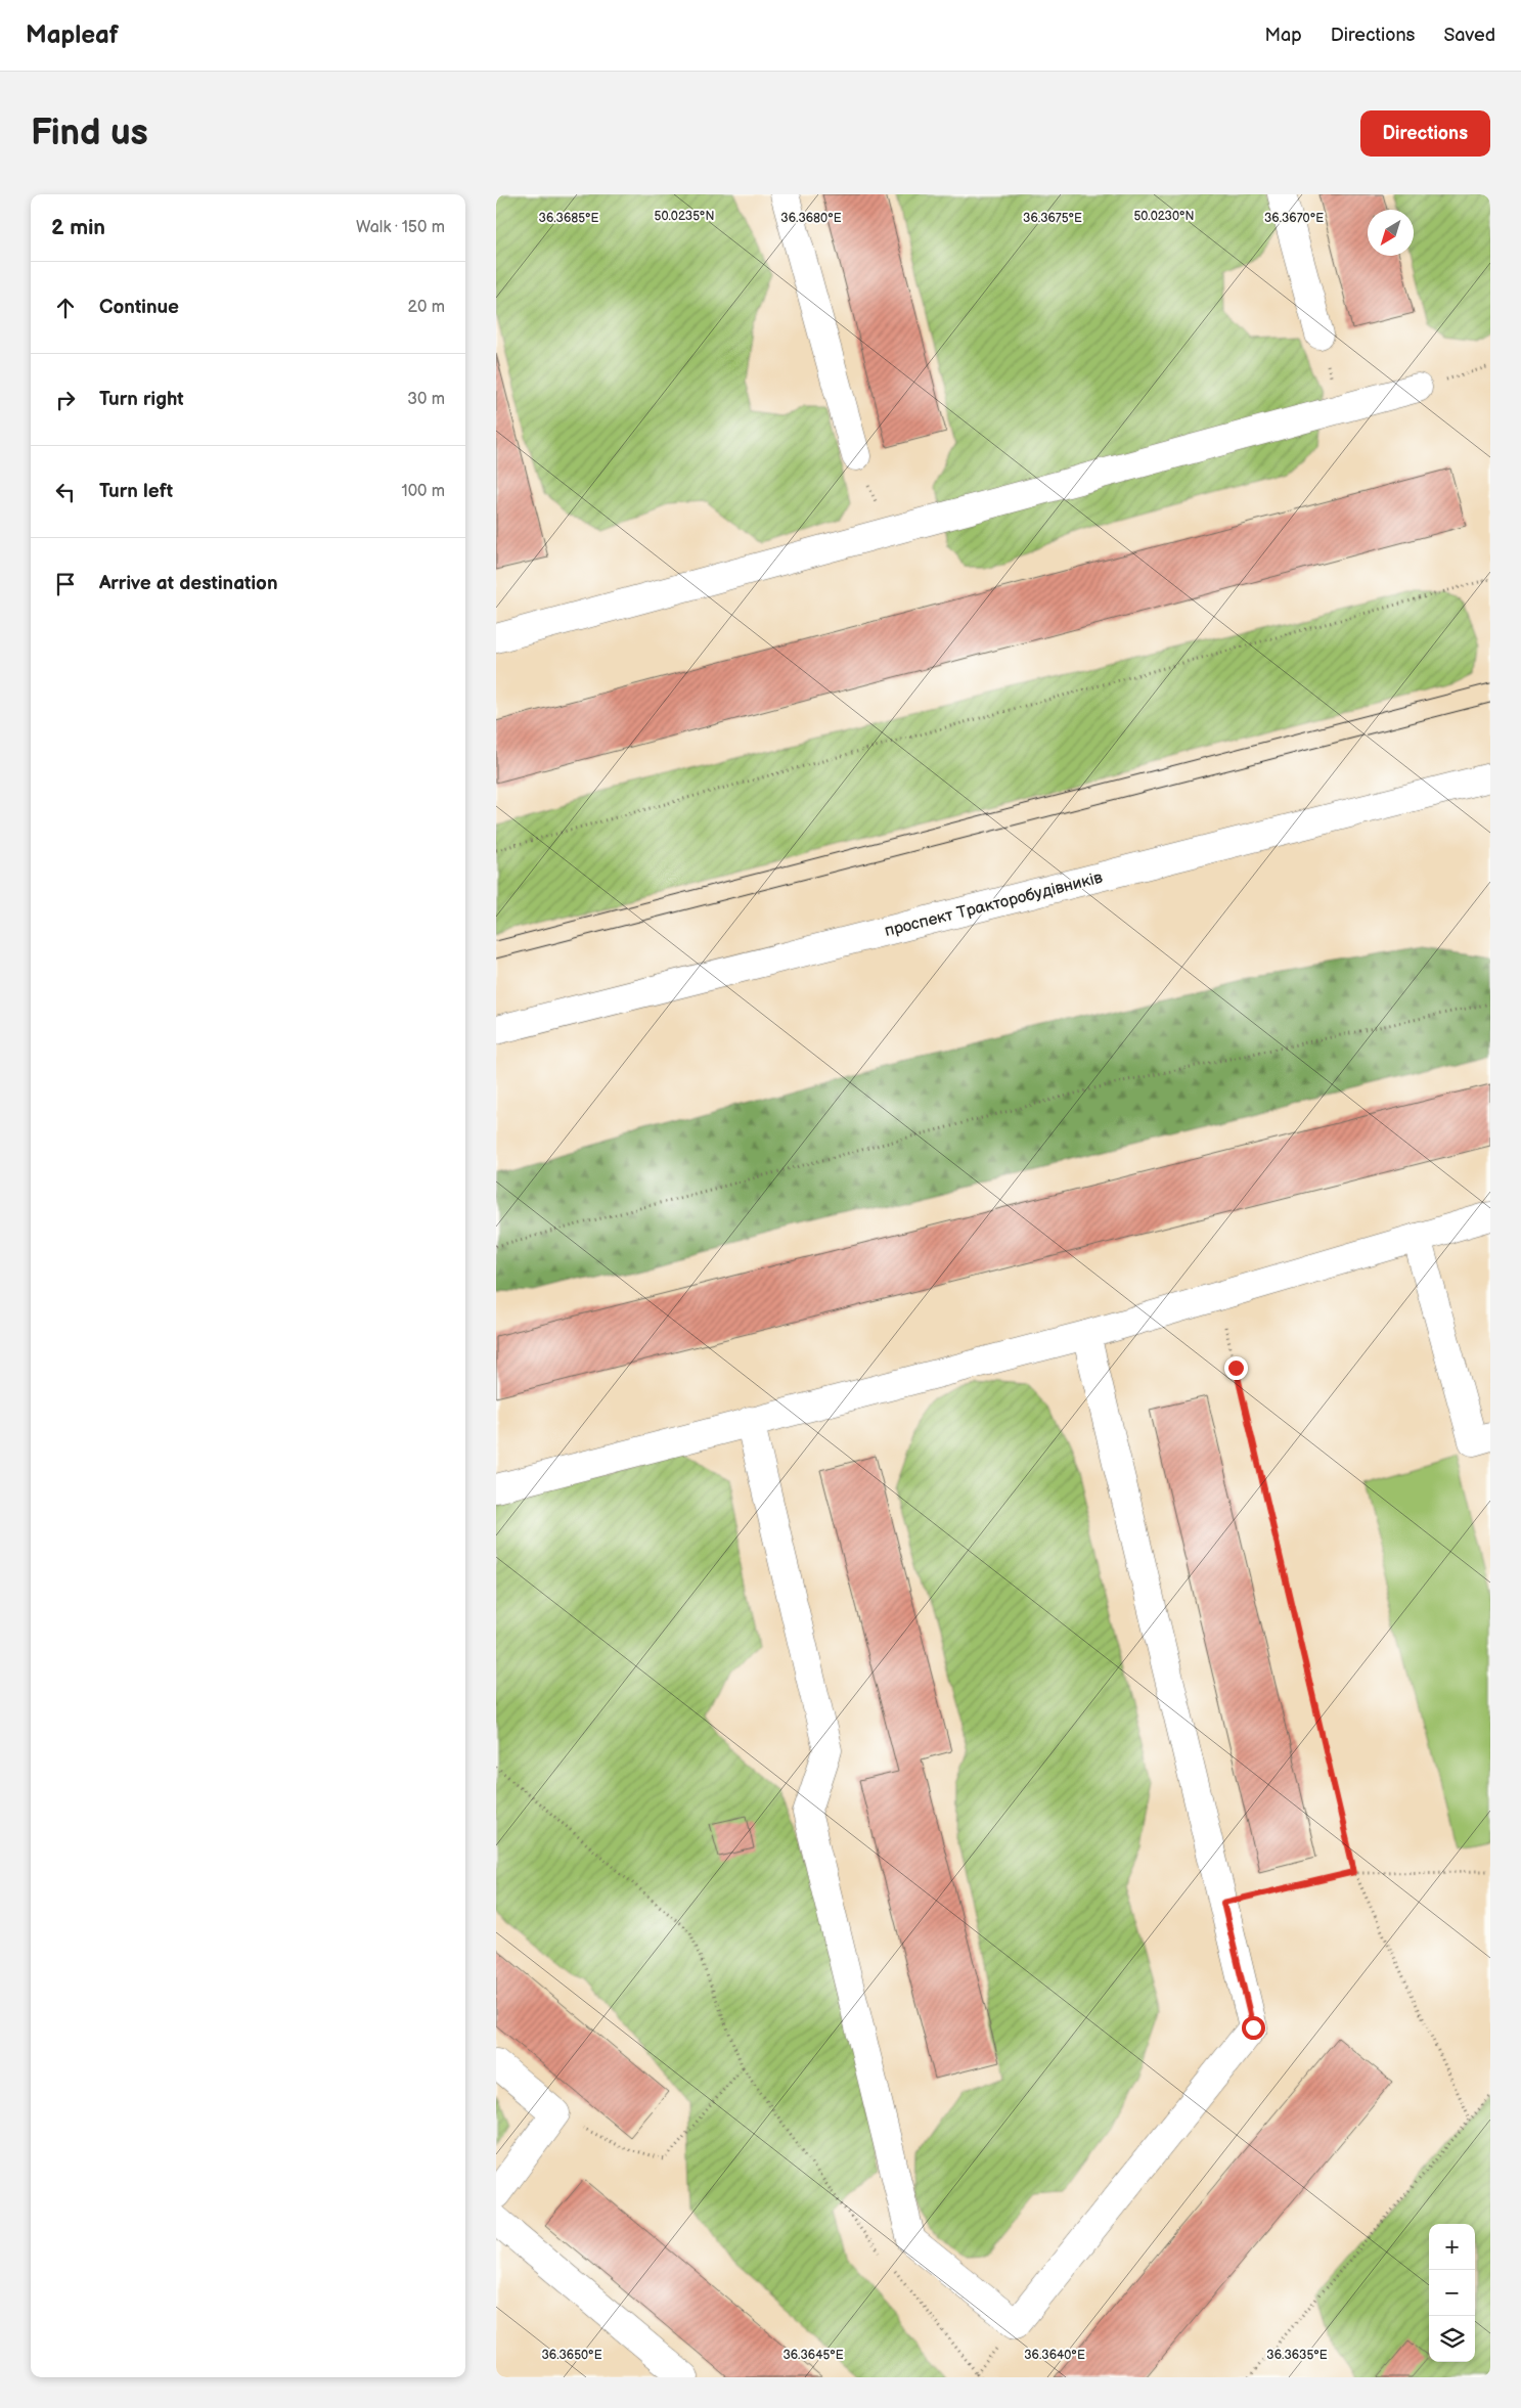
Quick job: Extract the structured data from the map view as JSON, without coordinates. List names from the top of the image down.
{
  "streets": {
    "street": ["проспект Тракторобудівників"]
  },
  "north": "bottom left",
  "page": {
    "header": "Mapleaf",
    "nav": ["Map", "Directions", "Saved"],
    "buttons": "Directions",
    "title": "Find us",
    "heading": ["2 min", "Walk · 150 m"],
    "list": [
      ["Continue", "20 m"],
      ["Turn right", "30 m"],
      ["Turn left", "100 m"],
      "Arrive at destination"
    ],
    "map_buttons": ["+", "−"]
  },
  "coordinates": [
    "50.0235°N",
    "50.0230°N",
    "36.3680°E",
    "36.3685°E",
    "36.3675°E",
    "36.3670°E",
    "36.3650°E",
    "36.3645°E",
    "36.3640°E",
    "36.3635°E"
  ]
}
